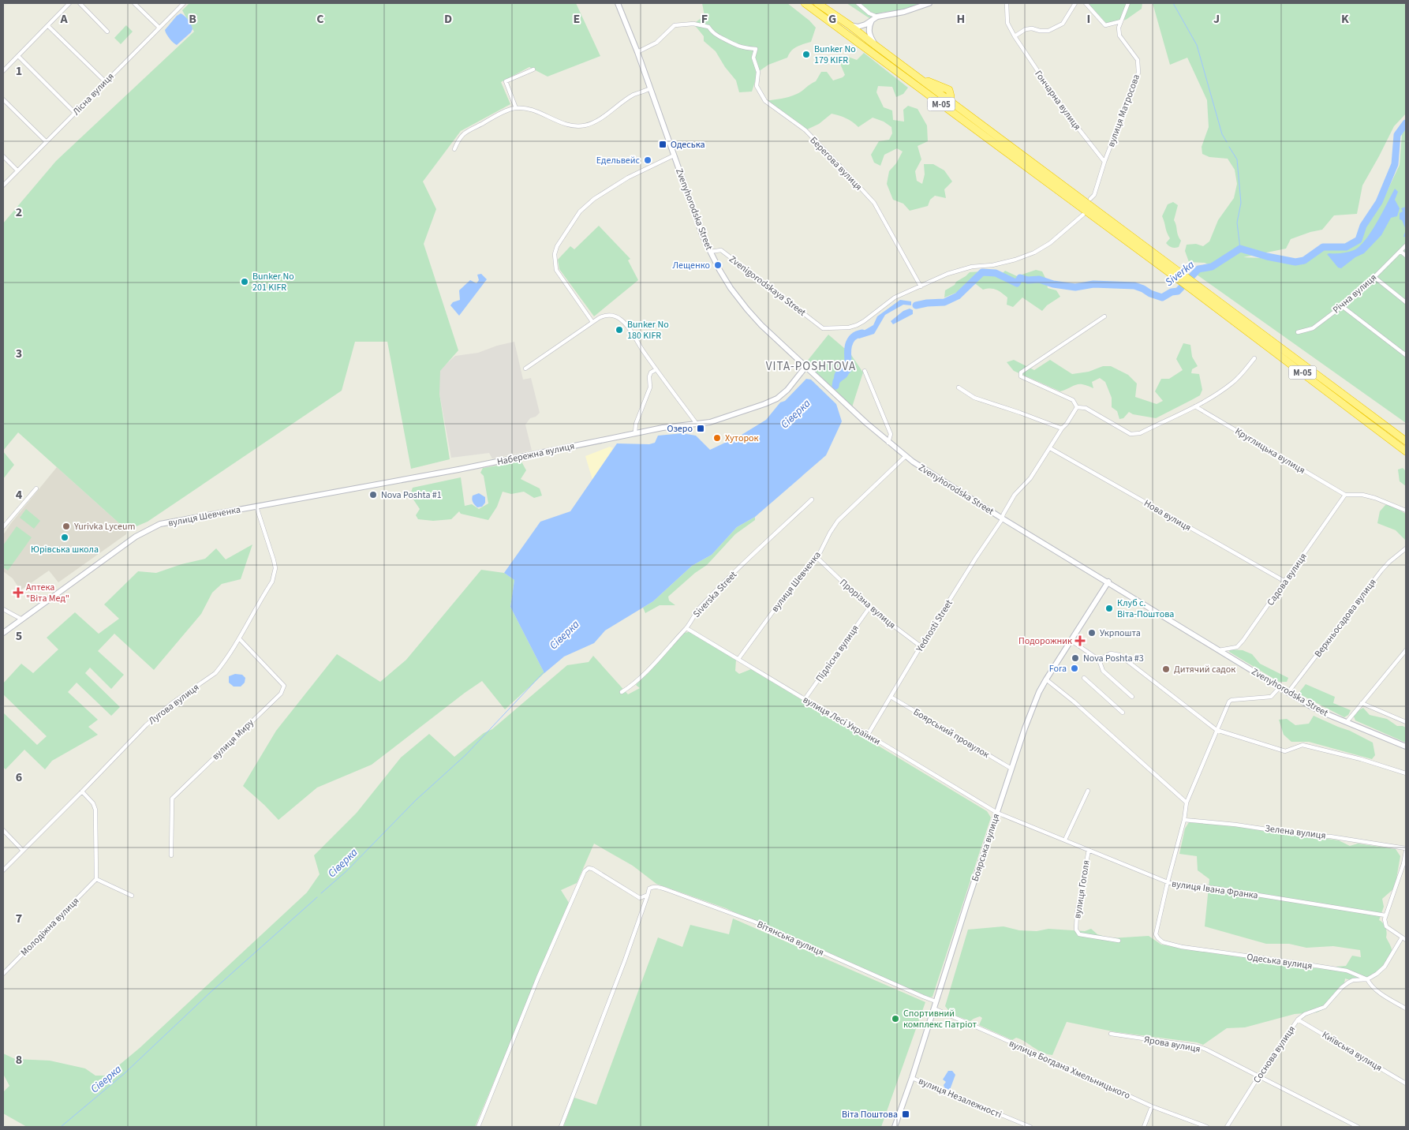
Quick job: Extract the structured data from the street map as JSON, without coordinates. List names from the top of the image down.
{
  "streets": {
    "highway": ["М-05"],
    "street": [
      "Лісна вулиця",
      "Гончарна вулиця",
      "вулиця Матросова",
      "Берегова вулиця",
      "Zvenyhorodska Street",
      "Zvenigorodskaya Street",
      "Річна вулиця",
      "Круглицька вулиця",
      "Набережна вулиця",
      "Нова вулиця",
      "вулиця Шевченка",
      "Садова вулиця",
      "Siverska Street",
      "Прорізна вулиця",
      "Верхньосадова вулиця",
      "Yednosti Street",
      "Підлісна вулиця",
      "Лугова вулиця",
      "вулиця Лесі Українки",
      "Боярський провулок",
      "вулиця Миру",
      "Зелена вулиця",
      "Боярська вулиця",
      "вулиця Гоголя",
      "вулиця Івана Франка",
      "Молодіжна вулиця",
      "Вітянська вулиця",
      "Одеська вулиця",
      "Ярова вулиця",
      "Київська вулиця",
      "Соснова вулиця",
      "вулиця Богдана Хмельницького",
      "вулиця Незалежності"
    ]
  },
  "crossings": [
    ["Гончарна вулиця", "вулиця Матросова"],
    ["Берегова вулиця", "Zvenyhorodska Street"],
    ["Берегова вулиця", "Zvenigorodskaya Street"],
    ["Zvenyhorodska Street", "Zvenigorodskaya Street"],
    ["Zvenyhorodska Street", "Набережна вулиця"],
    ["Zvenyhorodska Street", "вулиця Шевченка"],
    ["Zvenyhorodska Street", "Садова вулиця"],
    ["Zvenyhorodska Street", "Верхньосадова вулиця"],
    ["Zvenyhorodska Street", "Yednosti Street"],
    ["Zvenyhorodska Street", "Боярська вулиця"],
    ["Круглицька вулиця", "Садова вулиця"],
    ["Набережна вулиця", "вулиця Шевченка"],
    ["Нова вулиця", "Садова вулиця"],
    ["вулиця Шевченка", "Прорізна вулиця"],
    ["вулиця Шевченка", "Лугова вулиця"],
    ["вулиця Шевченка", "вулиця Лесі Українки"],
    ["Siverska Street", "вулиця Лесі Українки"],
    ["Прорізна вулиця", "Yednosti Street"],
    ["Прорізна вулиця", "Підлісна вулиця"],
    ["Yednosti Street", "вулиця Лесі Українки"],
    ["Yednosti Street", "Боярський провулок"],
    ["Підлісна вулиця", "вулиця Лесі Українки"],
    ["Лугова вулиця", "вулиця Миру"],
    ["вулиця Лесі Українки", "Боярська вулиця"],
    ["вулиця Лесі Українки", "вулиця Івана Франка"],
    ["Боярський провулок", "Боярська вулиця"],
    ["Боярська вулиця", "вулиця Івана Франка"],
    ["Боярська вулиця", "Вітянська вулиця"],
    ["Боярська вулиця", "вулиця Богдана Хмельницького"],
    ["Боярська вулиця", "вулиця Незалежності"],
    ["вулиця Гоголя", "вулиця Івана Франка"],
    ["вулиця Івана Франка", "Одеська вулиця"],
    ["Одеська вулиця", "Соснова вулиця"],
    ["Ярова вулиця", "Соснова вулиця"],
    ["Київська вулиця", "Соснова вулиця"]
  ],
  "districts": ["VITA-POSHTOVA"],
  "water": ["Siverka", "Сіверка"],
  "places": {
    "other": [
      "Bunker No 179 KIFR",
      "Едельвейс",
      "Лещенко",
      "Bunker No 201 KIFR",
      "Bunker No 180 KIFR",
      "Хуторок",
      "Nova Poshta #1",
      "Yurivka Lyceum",
      "Юрівська школа",
      "Клуб с. Віта-Поштова",
      "Укрпошта",
      "Nova Poshta #3",
      "Fora",
      "Дитячий садок",
      "Спортивний комплекс Патріот"
    ],
    "transit": ["Одеська", "Озеро", "Віта Поштова"],
    "health": ["Аптека \"Віта Мед\"", "Подорожник"]
  },
  "grid": {
    "columns": [
      "A",
      "B",
      "C",
      "D",
      "E",
      "F",
      "G",
      "H",
      "I",
      "J",
      "K"
    ],
    "rows": [
      "1",
      "2",
      "3",
      "4",
      "5",
      "6",
      "7",
      "8"
    ]
  }
}
